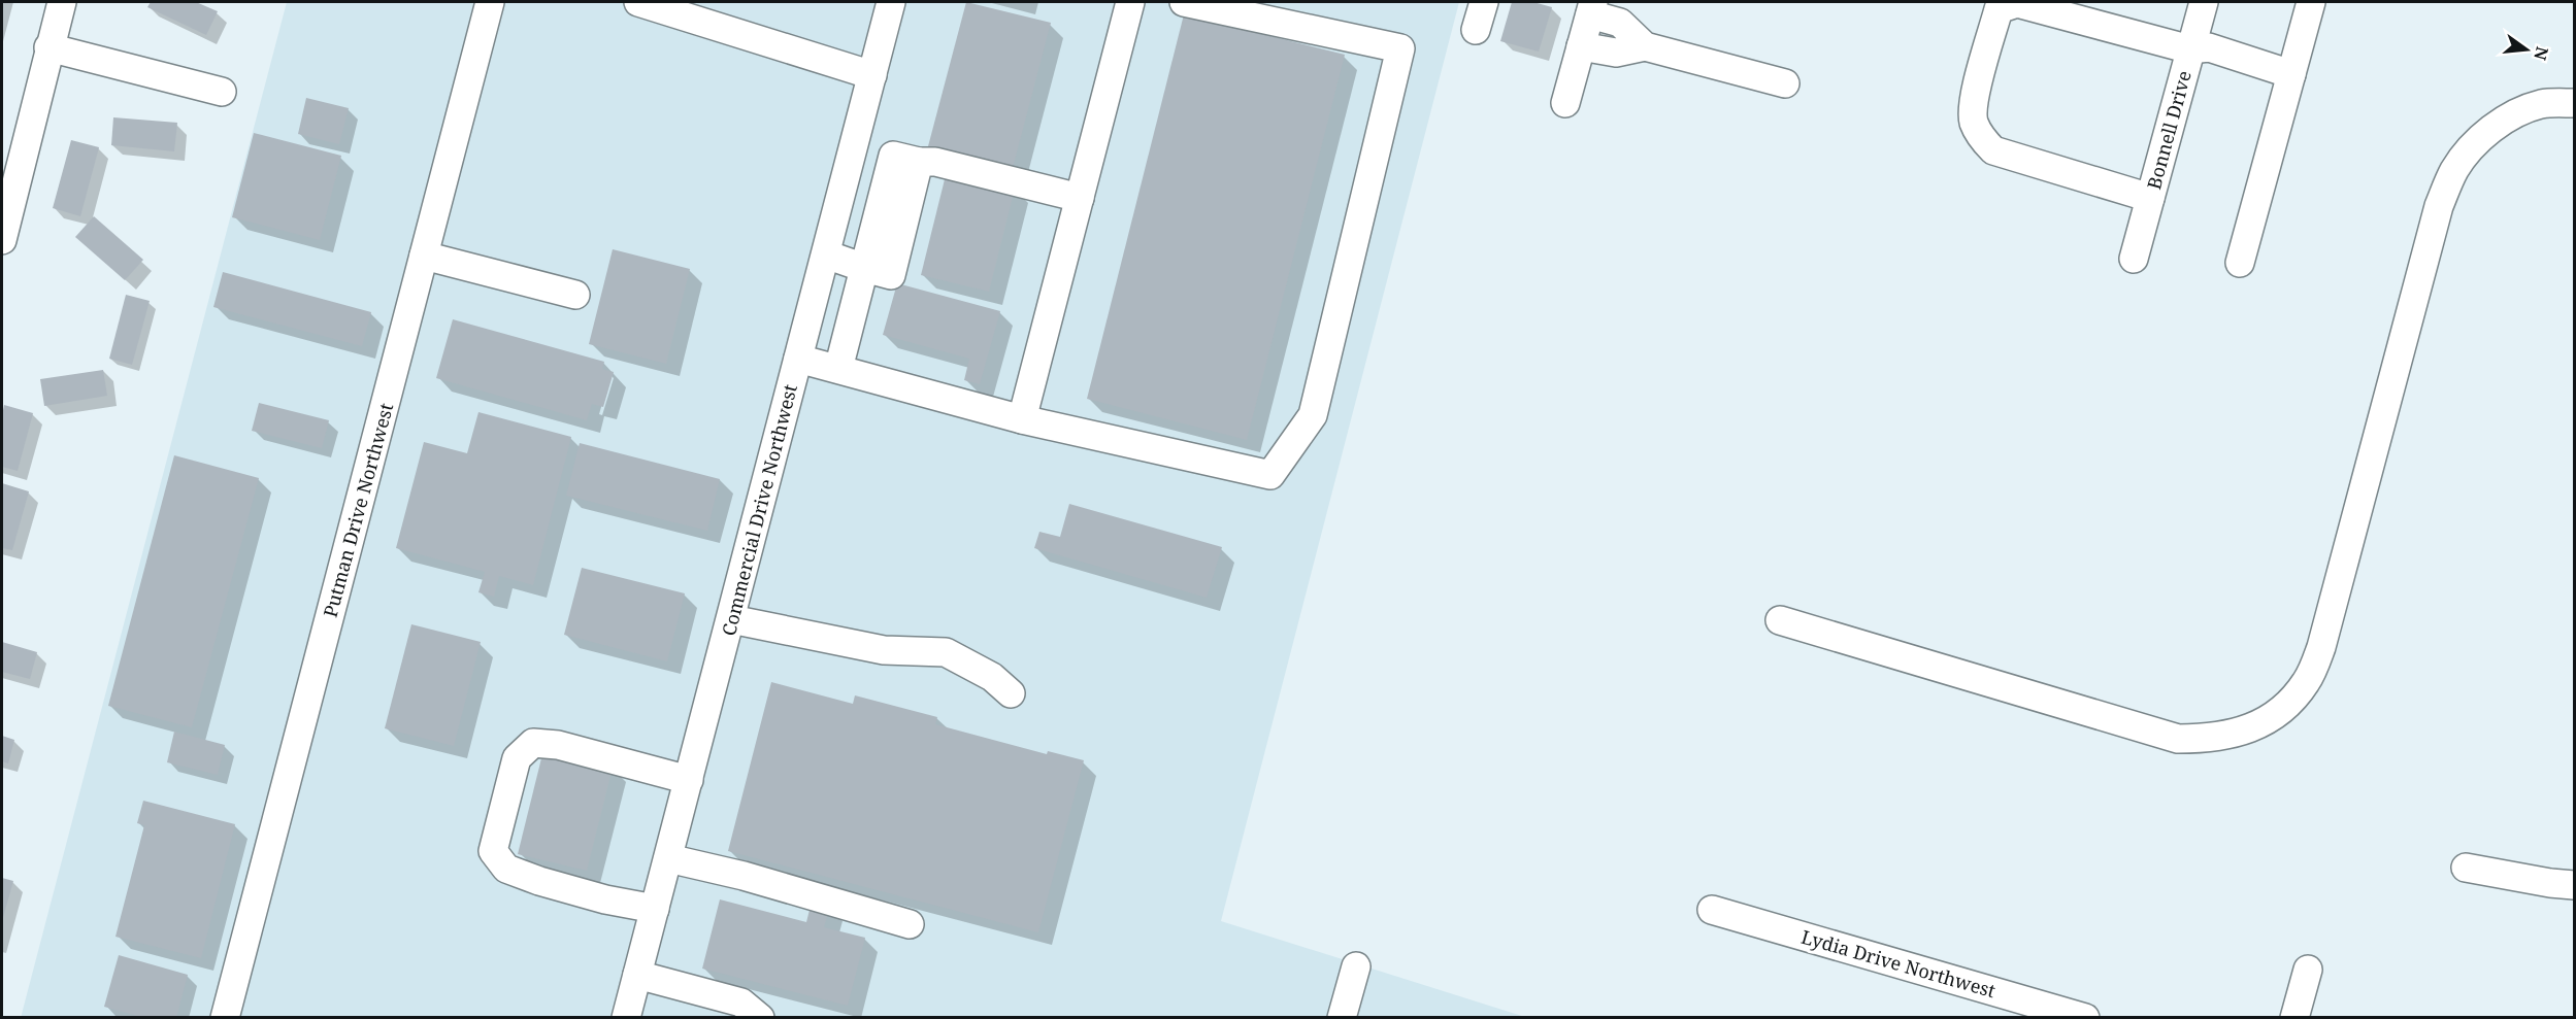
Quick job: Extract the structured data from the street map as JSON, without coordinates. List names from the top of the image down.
{
  "streets": {
    "street": [
      "Bonnell Drive",
      "Putman Drive Northwest",
      "Commercial Drive Northwest",
      "Lydia Drive Northwest"
    ]
  },
  "north": "right"
}
